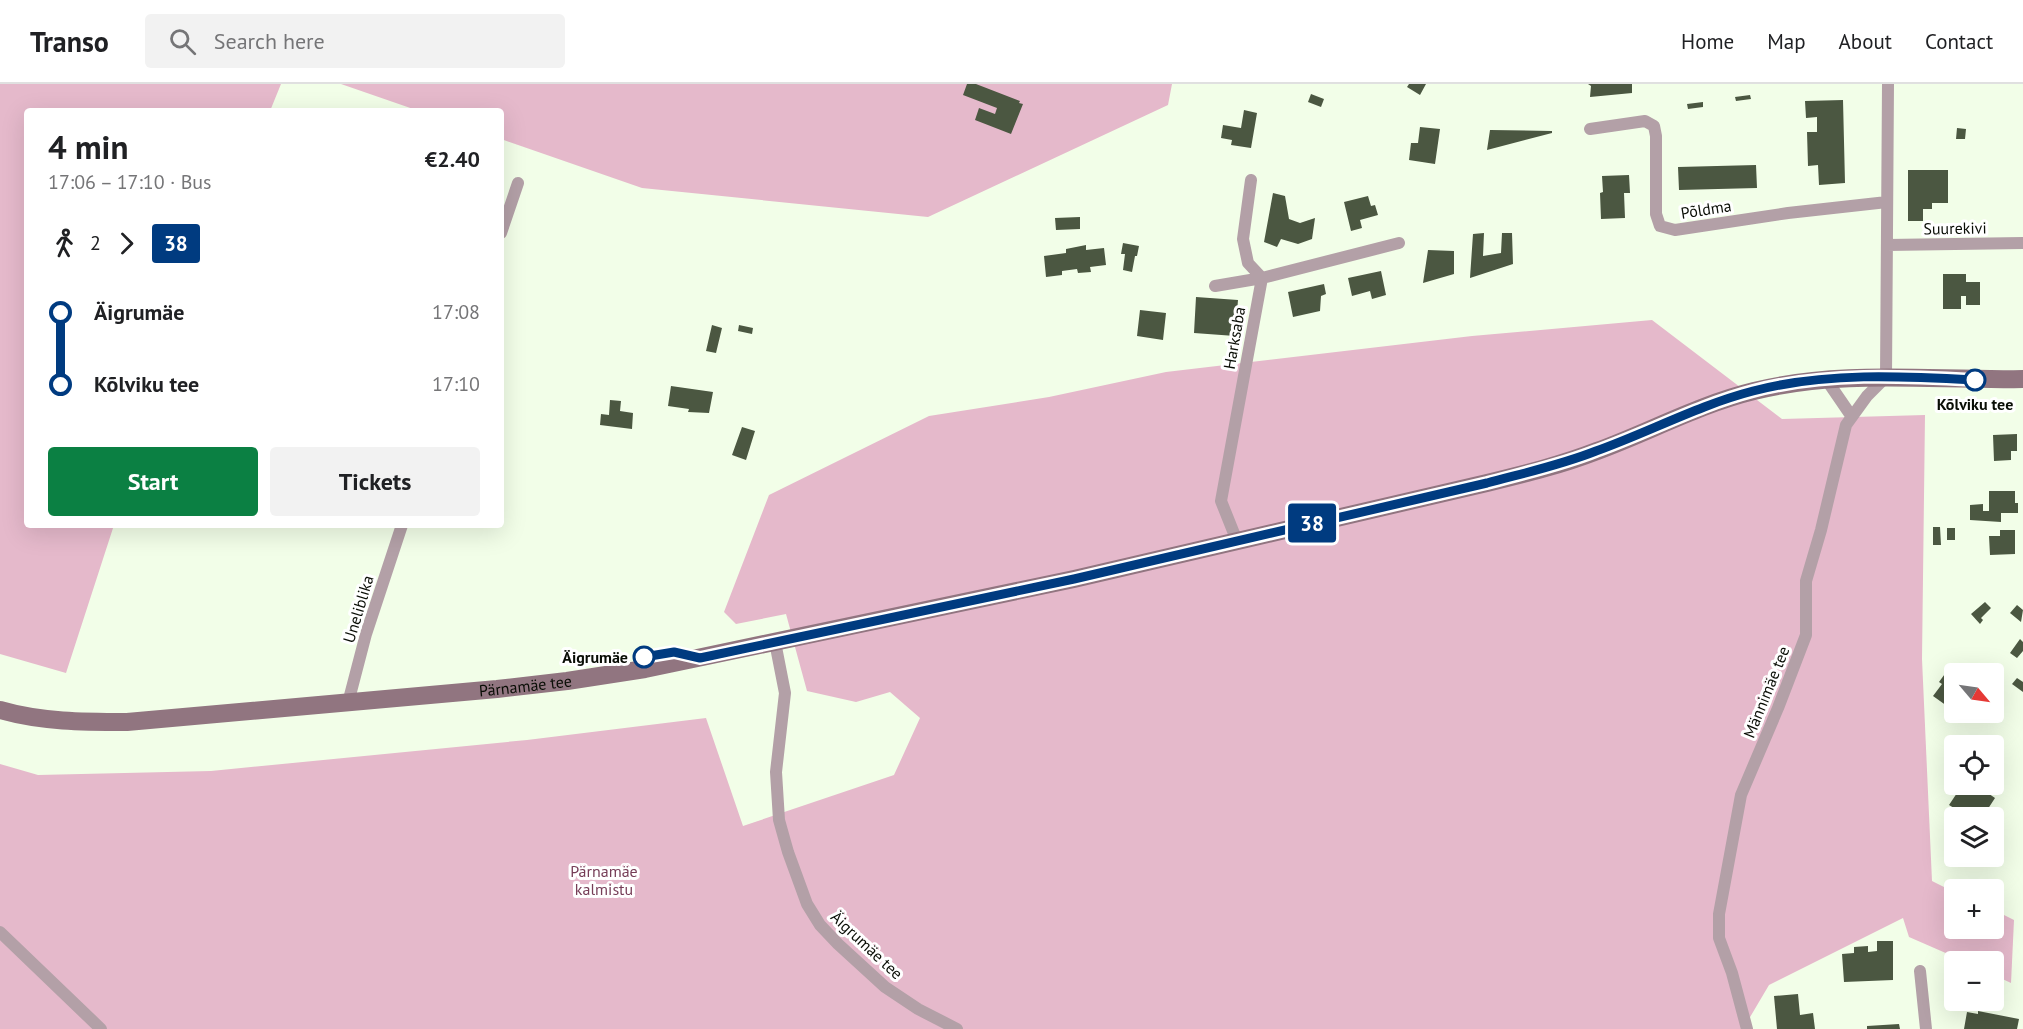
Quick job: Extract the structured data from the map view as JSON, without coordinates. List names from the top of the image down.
{
  "streets": {
    "main road": ["Pärnamäe tee"],
    "street": [
      "Põldma",
      "Suurekivi",
      "Harksaba",
      "Uneliblika",
      "Männimäe tee",
      "Äigrumäe tee"
    ]
  },
  "crossings": [
    ["Harksaba", "Pärnamäe tee"],
    ["Uneliblika", "Pärnamäe tee"],
    ["Pärnamäe tee", "Männimäe tee"],
    ["Pärnamäe tee", "Äigrumäe tee"]
  ],
  "parks": ["Pärnamäe kalmistu"],
  "places": ["Kõlviku tee", "Äigrumäe"],
  "lines": ["bus line 38"],
  "north": "bottom right",
  "page": {
    "header": "Transo",
    "search": "Search here",
    "nav": [
      "Home",
      "Map",
      "About",
      "Contact"
    ],
    "on_map": "38",
    "heading": ["4 min", "17:06 – 17:10 · Bus", "€2.40"],
    "legs": ["2", "38"],
    "list": [
      {
        "name": "Äigrumäe",
        "value": "17:08"
      },
      {
        "name": "Kõlviku tee",
        "value": "17:10"
      }
    ],
    "buttons": ["Start", "Tickets"],
    "map_buttons": ["+", "−"]
  }
}
